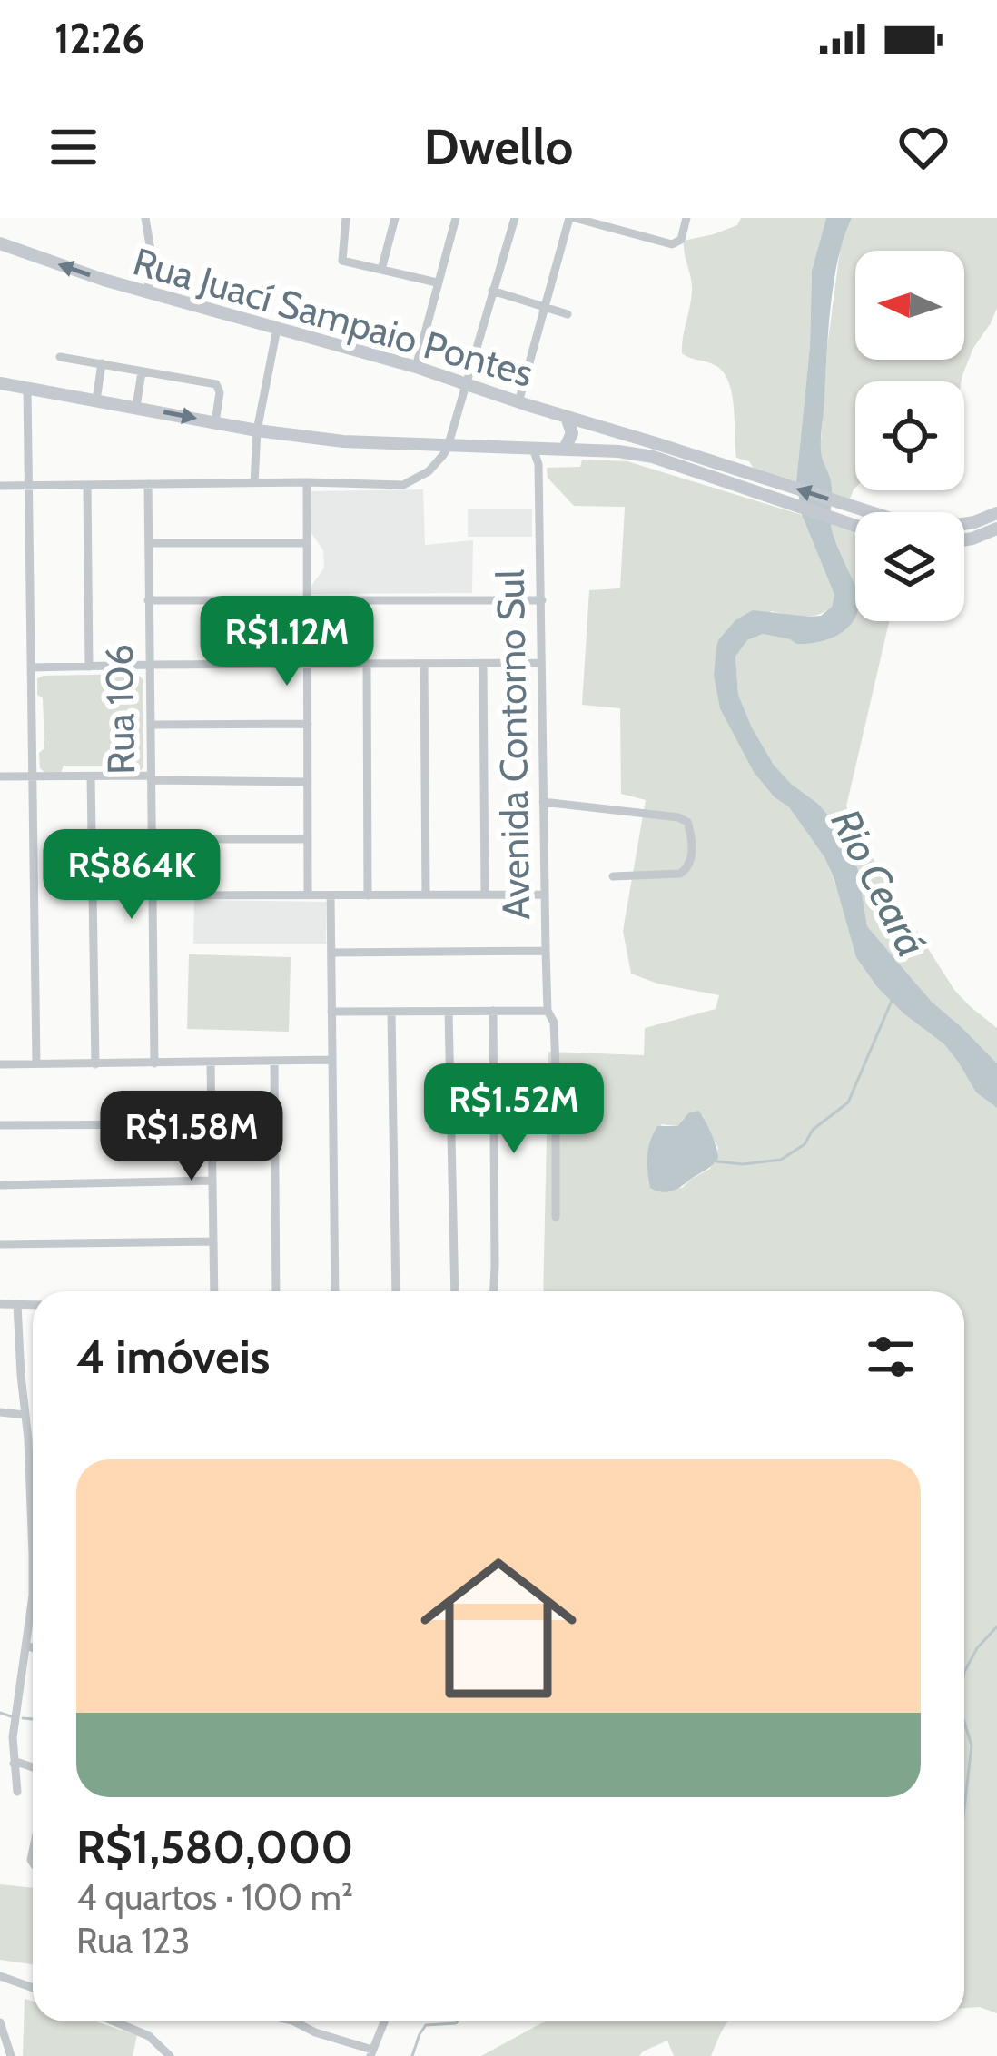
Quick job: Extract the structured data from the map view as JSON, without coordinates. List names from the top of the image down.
{
  "streets": {
    "main road": ["Rua Juací Sampaio Pontes"],
    "street": ["Rua 106", "Avenida Contorno Sul"]
  },
  "water": ["Rio Ceará"],
  "north": "left",
  "page": {
    "status": "12:26",
    "header": "Dwello",
    "price": [
      "R$1.12M",
      "R$864K",
      "R$1.52M",
      "R$1.58M"
    ],
    "heading": "4 imóveis",
    "list": [
      {
        "name": "R$1,580,000",
        "note": "4 quartos · 100 m² · Rua 123"
      }
    ]
  }
}
